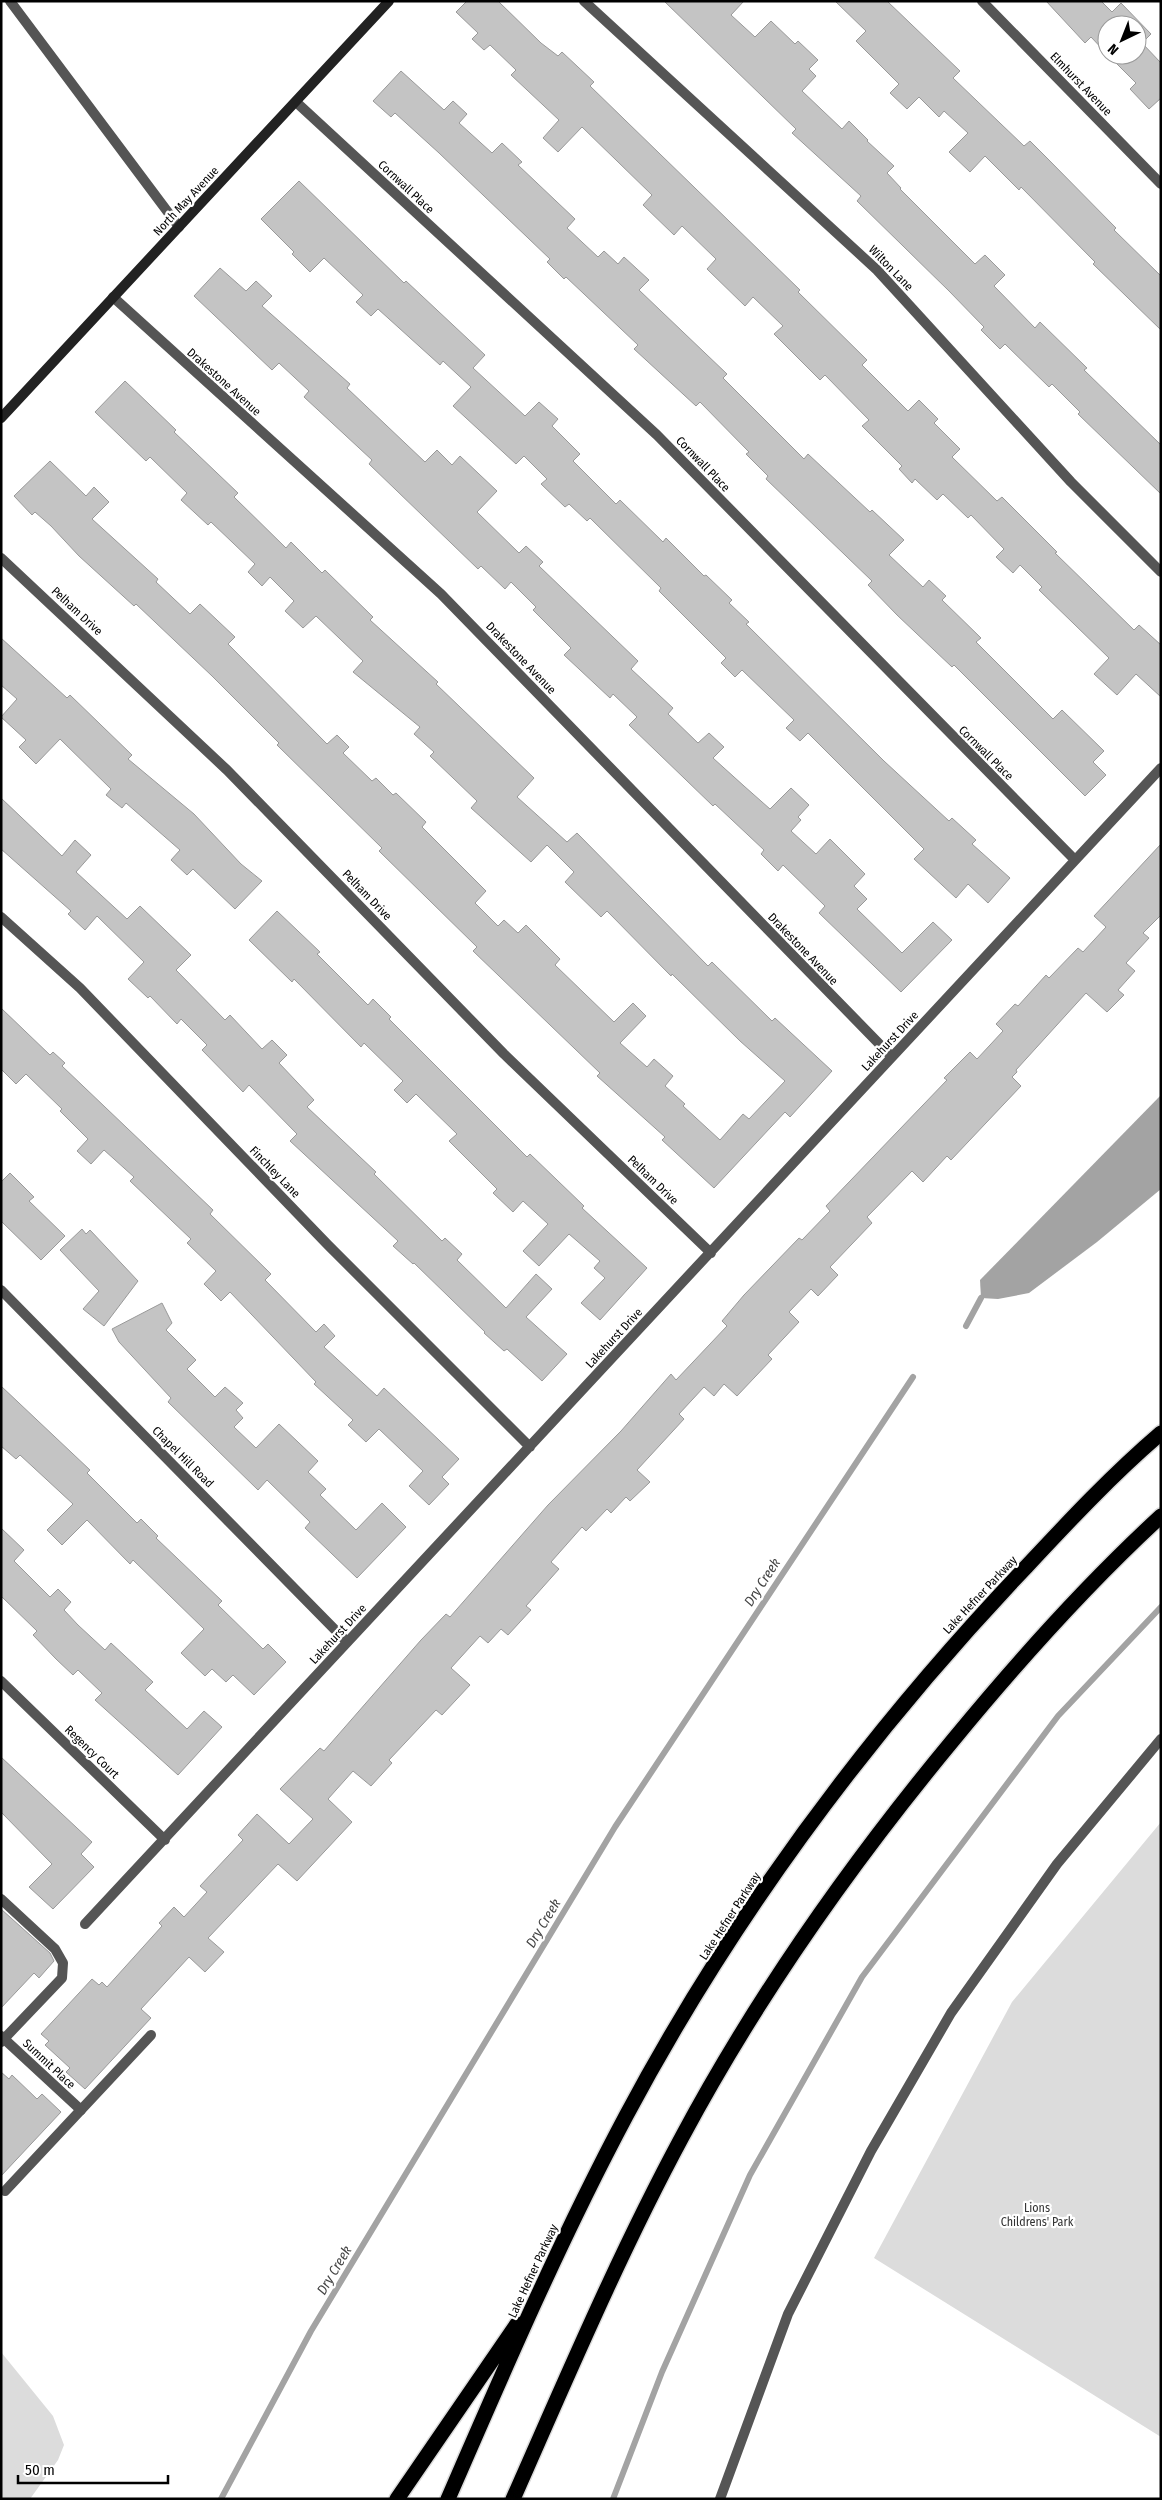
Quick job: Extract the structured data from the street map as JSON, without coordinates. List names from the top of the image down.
{
  "streets": {
    "highway": ["Lake Hefner Parkway"],
    "main road": ["North May Avenue"],
    "street": [
      "Elmhurst Avenue",
      "Cornwall Place",
      "Wilton Lane",
      "Drakestone Avenue",
      "Pelham Drive",
      "Lakehurst Drive",
      "Finchley Lane",
      "Chapel Hill Road",
      "Regency Court",
      "Summit Place"
    ]
  },
  "crossings": [
    ["Cornwall Place", "North May Avenue"],
    ["Cornwall Place", "Lakehurst Drive"],
    ["North May Avenue", "Drakestone Avenue"],
    ["Drakestone Avenue", "Lakehurst Drive"],
    ["Pelham Drive", "Lakehurst Drive"],
    ["Lakehurst Drive", "Finchley Lane"],
    ["Lakehurst Drive", "Chapel Hill Road"],
    ["Lakehurst Drive", "Regency Court"]
  ],
  "water": ["Dry Creek"],
  "parks": ["Lions Childrens' Park"],
  "scale_bar": "50 m",
  "north": "bottom left"
}
